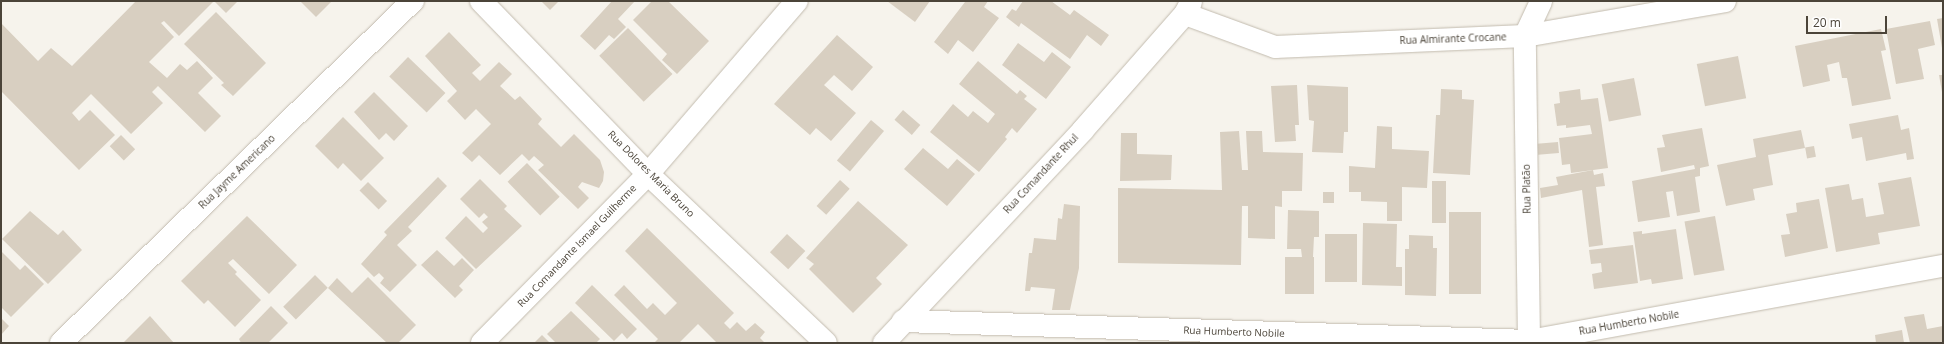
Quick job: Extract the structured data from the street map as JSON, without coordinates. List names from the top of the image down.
{
  "streets": {
    "street": [
      "Rua Almirante Crocane",
      "Rua Jayme Americano",
      "Rua Dolores Maria Bruno",
      "Rua Comandante Rhul",
      "Rua Platão",
      "Rua Comandante Ismael Guilherme",
      "Rua Humberto Nobile"
    ]
  },
  "crossings": [
    ["Rua Almirante Crocane", "Rua Comandante Rhul"],
    ["Rua Almirante Crocane", "Rua Platão"],
    ["Rua Dolores Maria Bruno", "Rua Comandante Ismael Guilherme"],
    ["Rua Comandante Rhul", "Rua Humberto Nobile"],
    ["Rua Platão", "Rua Humberto Nobile"]
  ],
  "scale_bar": "20 m"
}
